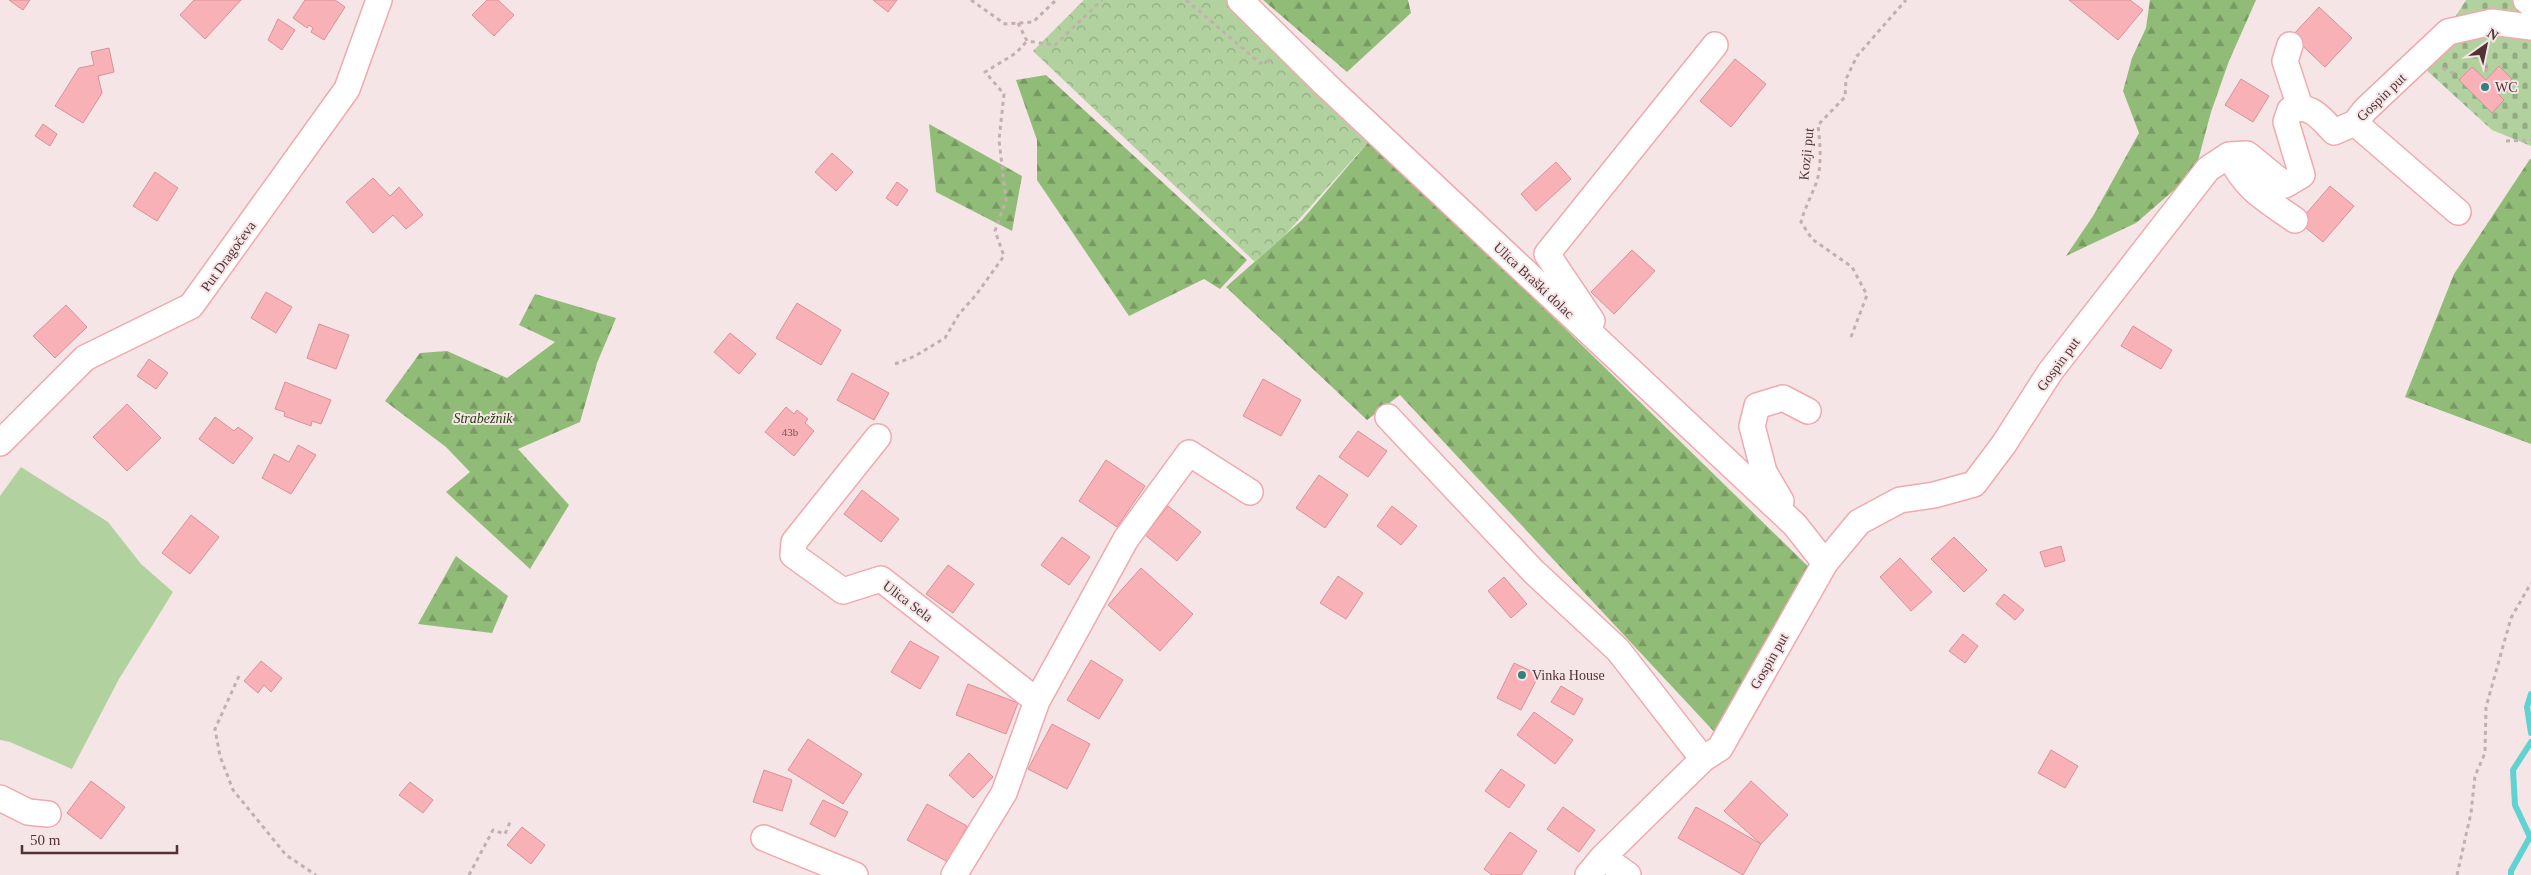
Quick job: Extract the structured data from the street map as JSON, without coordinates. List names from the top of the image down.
{
  "streets": {
    "street": [
      "Gospin put",
      "Put Dragočeva",
      "Ulica Braški dolac",
      "Ulica Sela"
    ],
    "path": ["Kozji put"]
  },
  "crossings": [
    ["Gospin put", "Ulica Braški dolac"]
  ],
  "parks": ["Strabežnik"],
  "places": ["WC", "Vinka House"],
  "house_numbers": ["43b"],
  "scale_bar": "50 m",
  "north": "top right"
}
